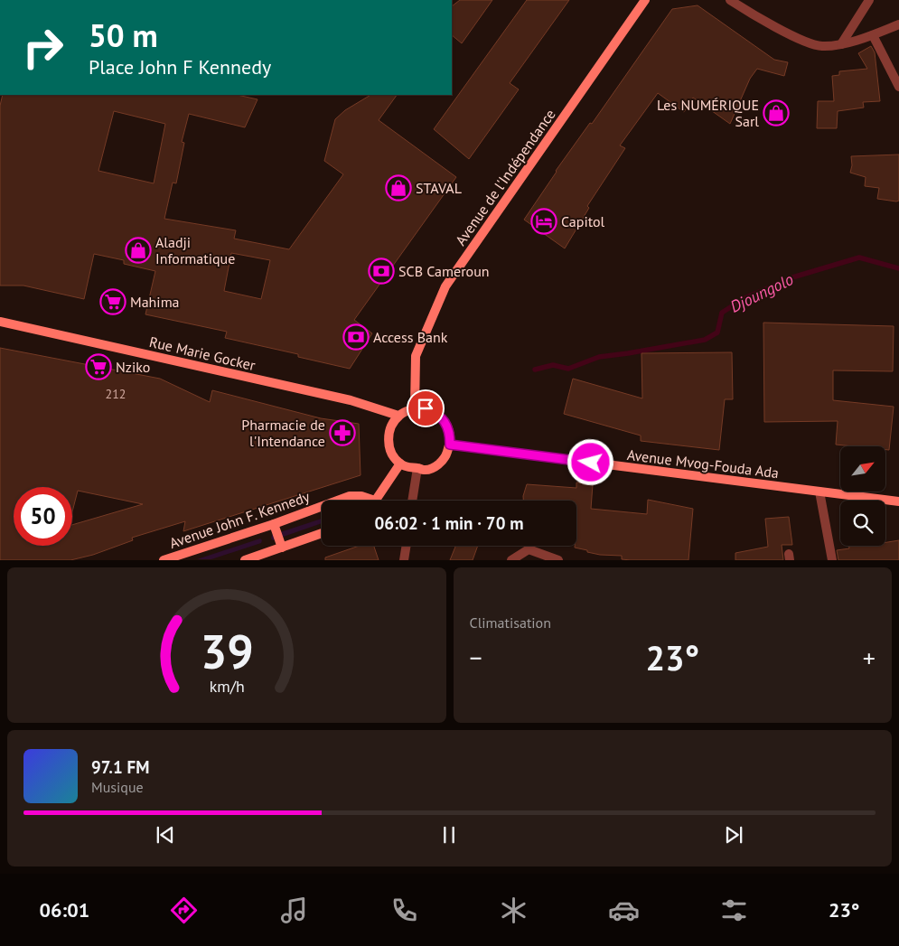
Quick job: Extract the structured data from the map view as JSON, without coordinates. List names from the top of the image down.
{
  "streets": {
    "main road": [
      "Avenue de l'Indépendance",
      "Rue Marie Gocker",
      "Avenue Mvog-Fouda Ada",
      "Avenue John F. Kennedy"
    ]
  },
  "crossings": [
    ["Avenue de l'Indépendance", "Rue Marie Gocker"],
    ["Avenue de l'Indépendance", "Avenue Mvog-Fouda Ada"],
    ["Avenue de l'Indépendance", "Avenue John F. Kennedy"],
    ["Rue Marie Gocker", "Avenue Mvog-Fouda Ada"],
    ["Rue Marie Gocker", "Avenue John F. Kennedy"],
    ["Avenue Mvog-Fouda Ada", "Avenue John F. Kennedy"]
  ],
  "water": ["Djoungolo"],
  "places": {
    "shop": ["Les NUMÉRIQUE Sarl", "STAVAL", "Aladji Informatique"],
    "hotel": ["Capitol"],
    "bank": ["SCB Cameroun", "Access Bank"],
    "supermarket": ["Mahima", "Nziko"],
    "pharmacy": ["Pharmacie de l'Intendance"]
  },
  "house_numbers": ["212"],
  "north": "top right",
  "page": {
    "turn": ["50 m", "Place John F Kennedy"],
    "limit": "50",
    "trip": "06:02 · 1 min · 70 m",
    "tile": "Climatisation",
    "heat": ["−", "23°", "+"],
    "song": ["97.1 FM", "Musique"],
    "tabs": ["06:01", "23°"],
    "gauge": ["39", "km/h"]
  }
}
